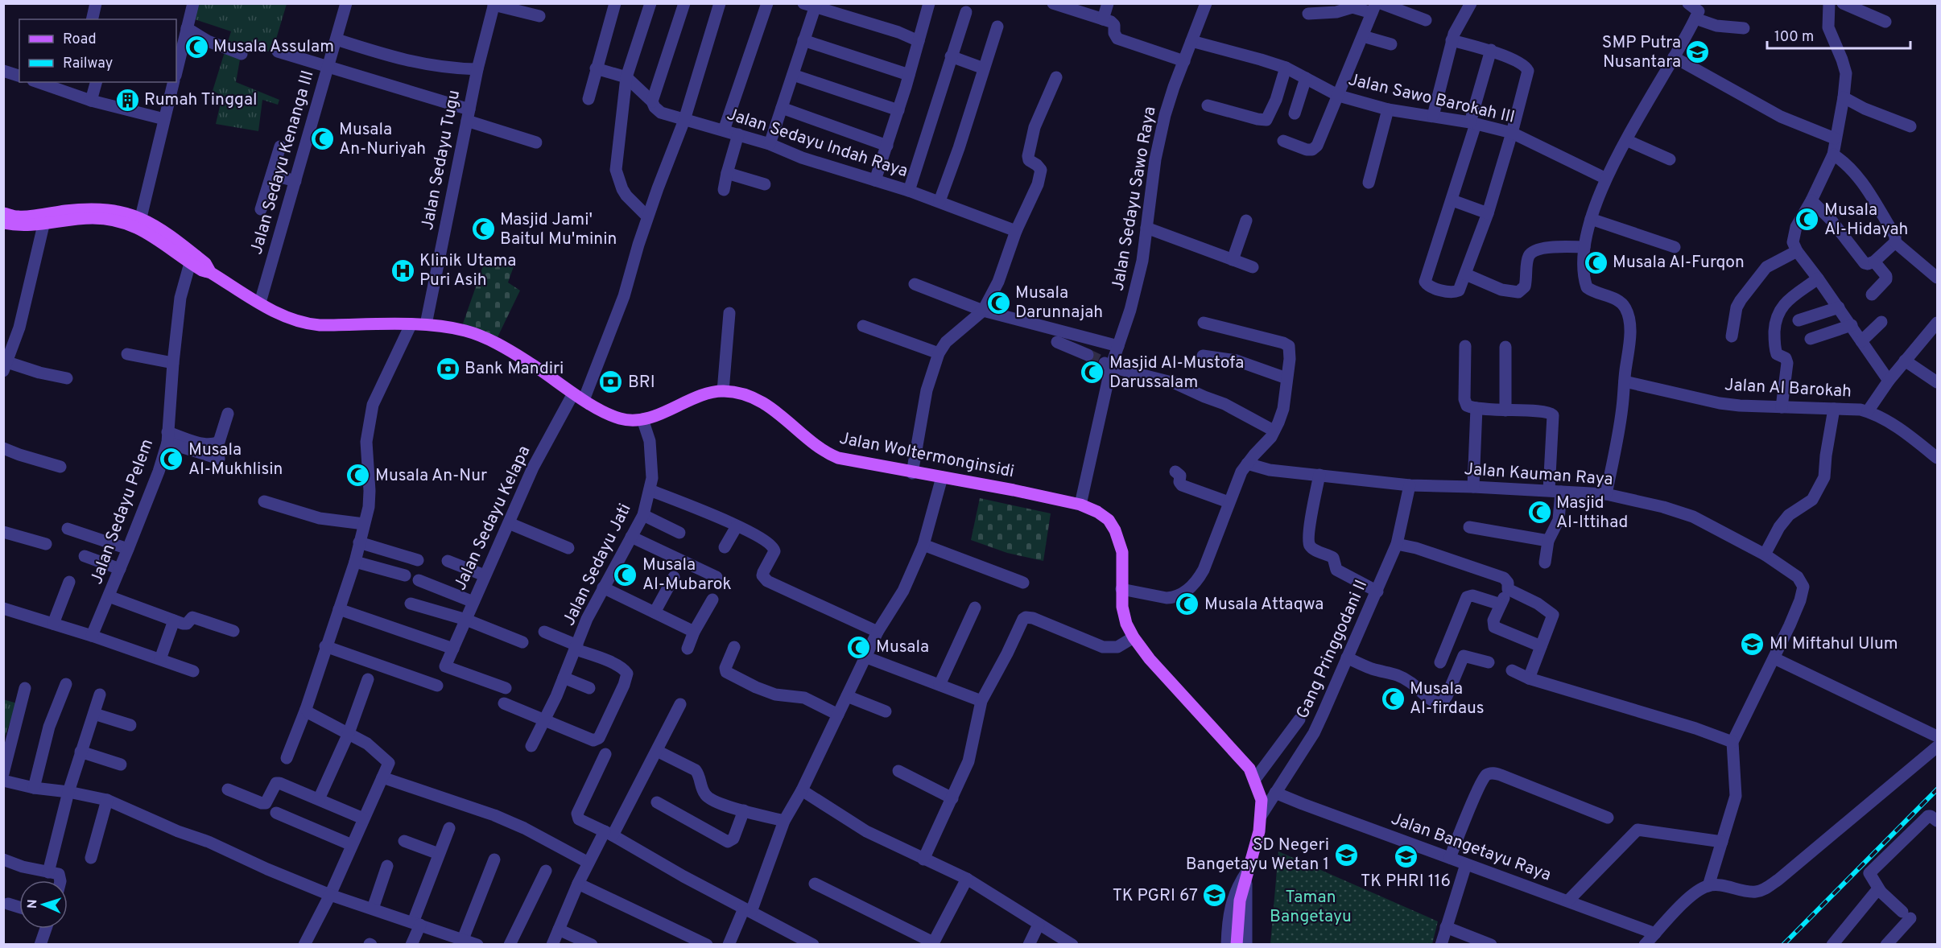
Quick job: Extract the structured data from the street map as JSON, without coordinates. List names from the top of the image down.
{
  "streets": {
    "main road": ["Jalan Woltermonginsidi"],
    "street": [
      "Jalan Sawo Barokah III",
      "Jalan Sedayu Indah Raya",
      "Jalan Sedayu Tugu",
      "Jalan Sedayu Kenanga III",
      "Jalan Sedayu Sawo Raya",
      "Jalan Al Barokah",
      "Jalan Kauman Raya",
      "Jalan Sedayu Pelem",
      "Jalan Sedayu Kelapa",
      "Jalan Sedayu Jati",
      "Gang Pringgodani II",
      "Jalan Bangetayu Raya"
    ]
  },
  "crossings": [
    ["Jalan Sawo Barokah III", "Jalan Sedayu Sawo Raya"],
    ["Jalan Sedayu Tugu", "Jalan Woltermonginsidi"],
    ["Jalan Sedayu Kenanga III", "Jalan Woltermonginsidi"],
    ["Jalan Sedayu Sawo Raya", "Jalan Woltermonginsidi"],
    ["Jalan Woltermonginsidi", "Jalan Sedayu Pelem"],
    ["Jalan Woltermonginsidi", "Jalan Sedayu Kelapa"],
    ["Jalan Woltermonginsidi", "Jalan Sedayu Jati"],
    ["Jalan Woltermonginsidi", "Gang Pringgodani II"],
    ["Jalan Kauman Raya", "Gang Pringgodani II"],
    ["Gang Pringgodani II", "Jalan Bangetayu Raya"]
  ],
  "parks": ["Taman Bangetayu"],
  "places": {
    "mosque": [
      "Musala Assulam",
      "Musala An-Nuriyah",
      "Musala Al-Hidayah",
      "Masjid Jami' Baitul Mu'minin",
      "Musala Al-Furqon",
      "Musala Darunnajah",
      "Masjid Al-Mustofa Darussalam",
      "Musala Al-Mukhlisin",
      "Musala An-Nur",
      "Masjid Al-Ittihad",
      "Musala Al-Mubarok",
      "Musala Attaqwa",
      "Musala",
      "Musala Al-firdaus"
    ],
    "school or university": [
      "SMP Putra Nusantara",
      "MI Miftahul Ulum",
      "SD Negeri Bangetayu Wetan 1",
      "TK PHRI 116",
      "TK PGRI 67"
    ],
    "building": ["Rumah Tinggal"],
    "hospital": ["Klinik Utama Puri Asih"],
    "bank": ["Bank Mandiri", "BRI"]
  },
  "legend": ["Road", "Railway"],
  "scale_bar": "100 m",
  "north": "left"
}
